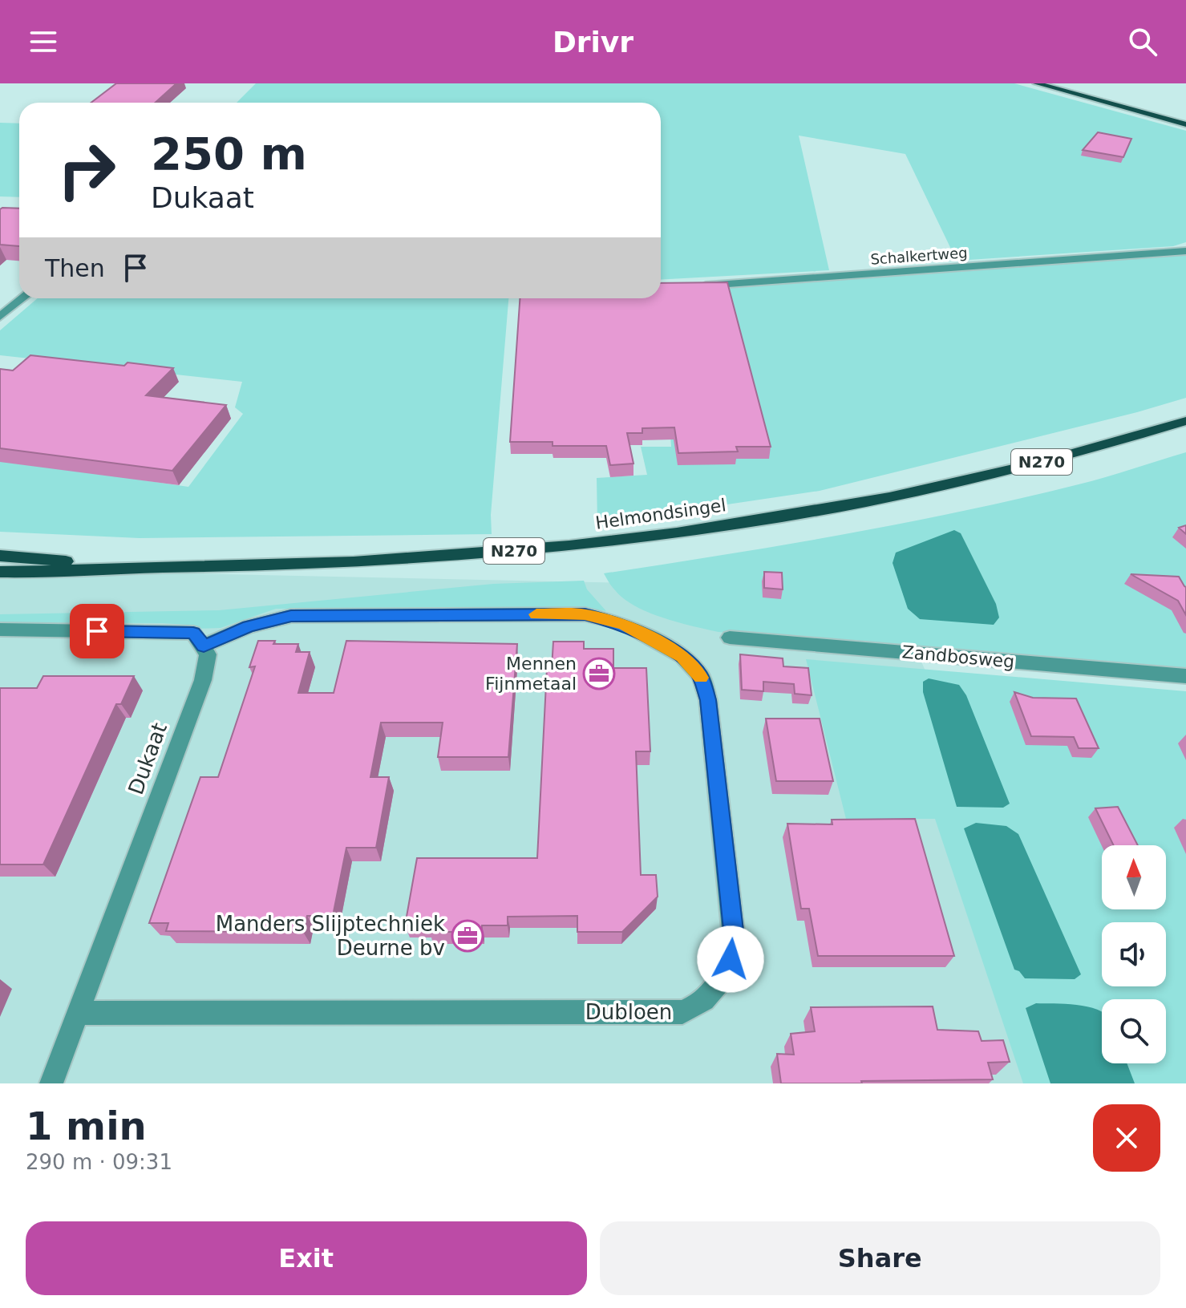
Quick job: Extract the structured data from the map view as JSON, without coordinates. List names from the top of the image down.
{
  "streets": {
    "main road": ["N270", "Helmondsingel"],
    "street": [
      "Schalkertweg",
      "Zandbosweg",
      "Dukaat",
      "Dubloen"
    ]
  },
  "crossings": [
    ["Dukaat", "Dubloen"]
  ],
  "places": {
    "office": ["Mennen Fijnmetaal", "Manders Slijptechniek Deurne bv"]
  },
  "north": "top",
  "page": {
    "header": "Drivr",
    "turn": ["250 m", "Dukaat"],
    "then": "Then",
    "heading": ["1 min", "290 m · 09:31"],
    "buttons": ["Exit", "Share"]
  }
}
